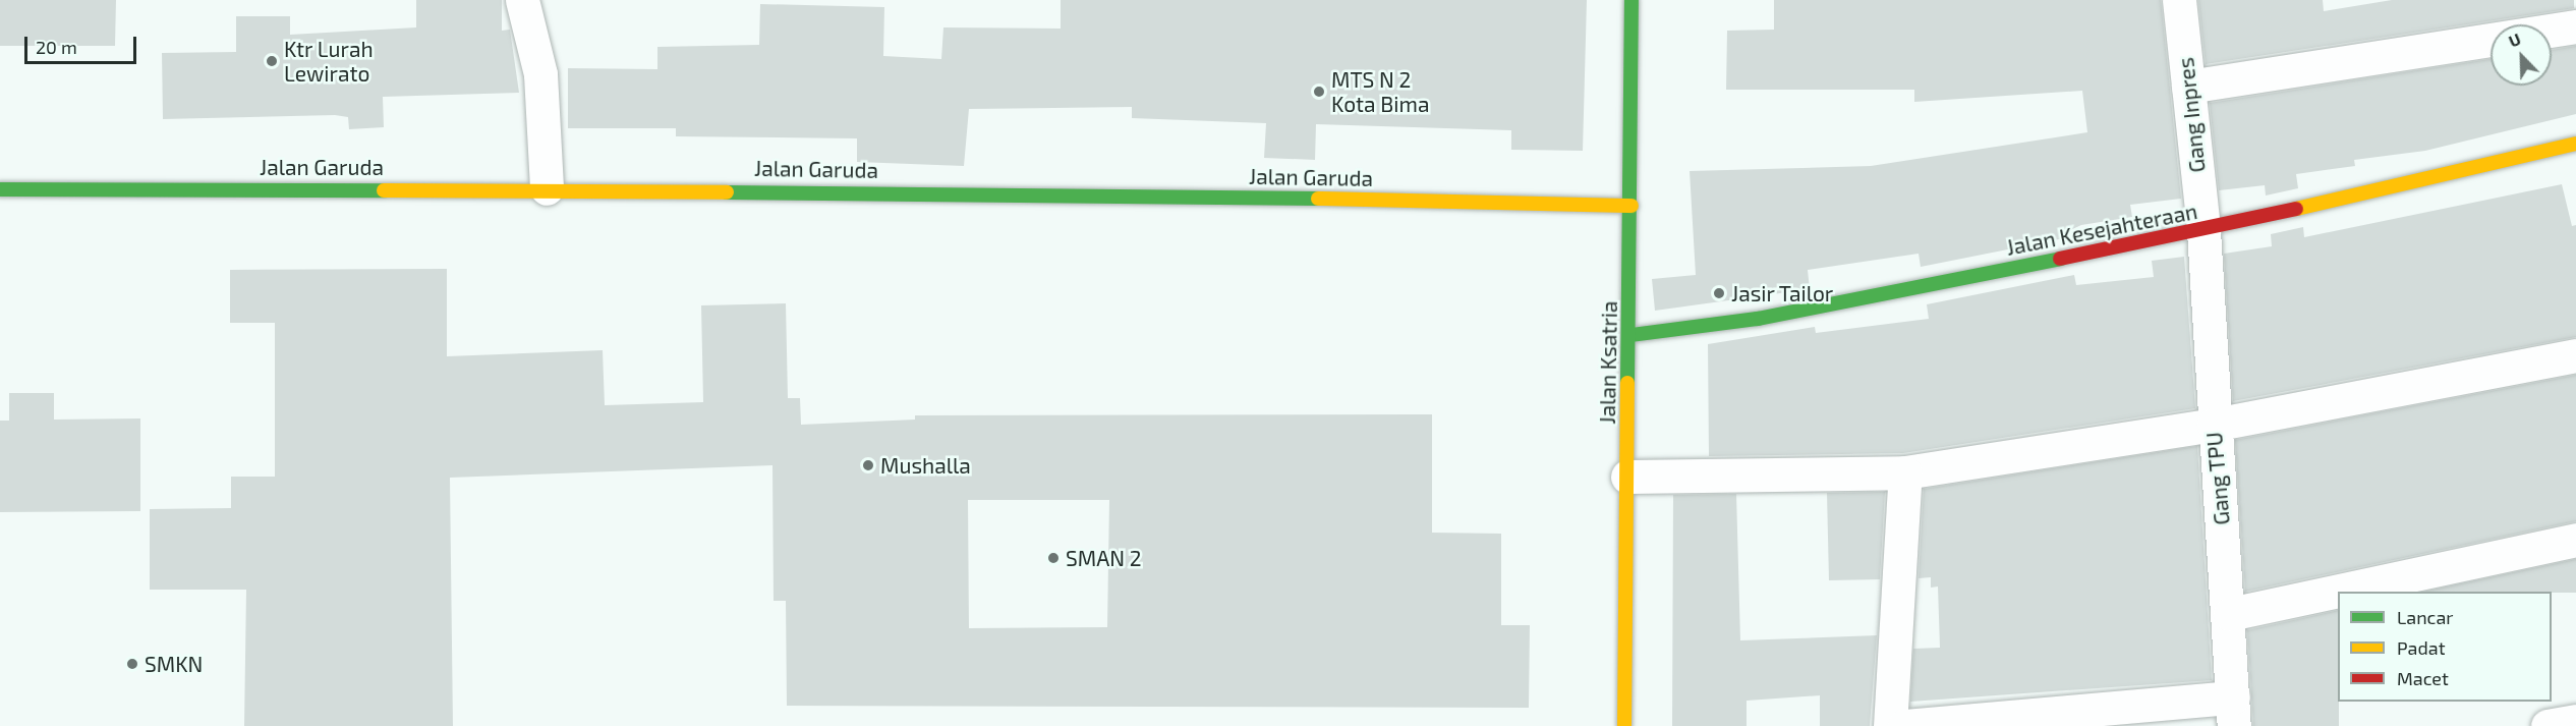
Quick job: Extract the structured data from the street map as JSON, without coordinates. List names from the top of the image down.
{
  "streets": {
    "street": [
      "Gang Inpres",
      "Jalan Garuda",
      "Jalan Kesejahteraan",
      "Jalan Ksatria",
      "Gang TPU"
    ]
  },
  "crossings": [
    ["Gang Inpres", "Jalan Kesejahteraan"],
    ["Gang Inpres", "Gang TPU"],
    ["Jalan Garuda", "Jalan Ksatria"],
    ["Jalan Kesejahteraan", "Jalan Ksatria"],
    ["Jalan Kesejahteraan", "Gang TPU"]
  ],
  "places": [
    "Ktr Lurah Lewirato",
    "MTS N 2 Kota Bima",
    "Jasir Tailor",
    "Mushalla",
    "SMAN 2",
    "SMKN"
  ],
  "legend": ["Lancar", "Padat", "Macet"],
  "scale_bar": "20 m",
  "north": "top left"
}
